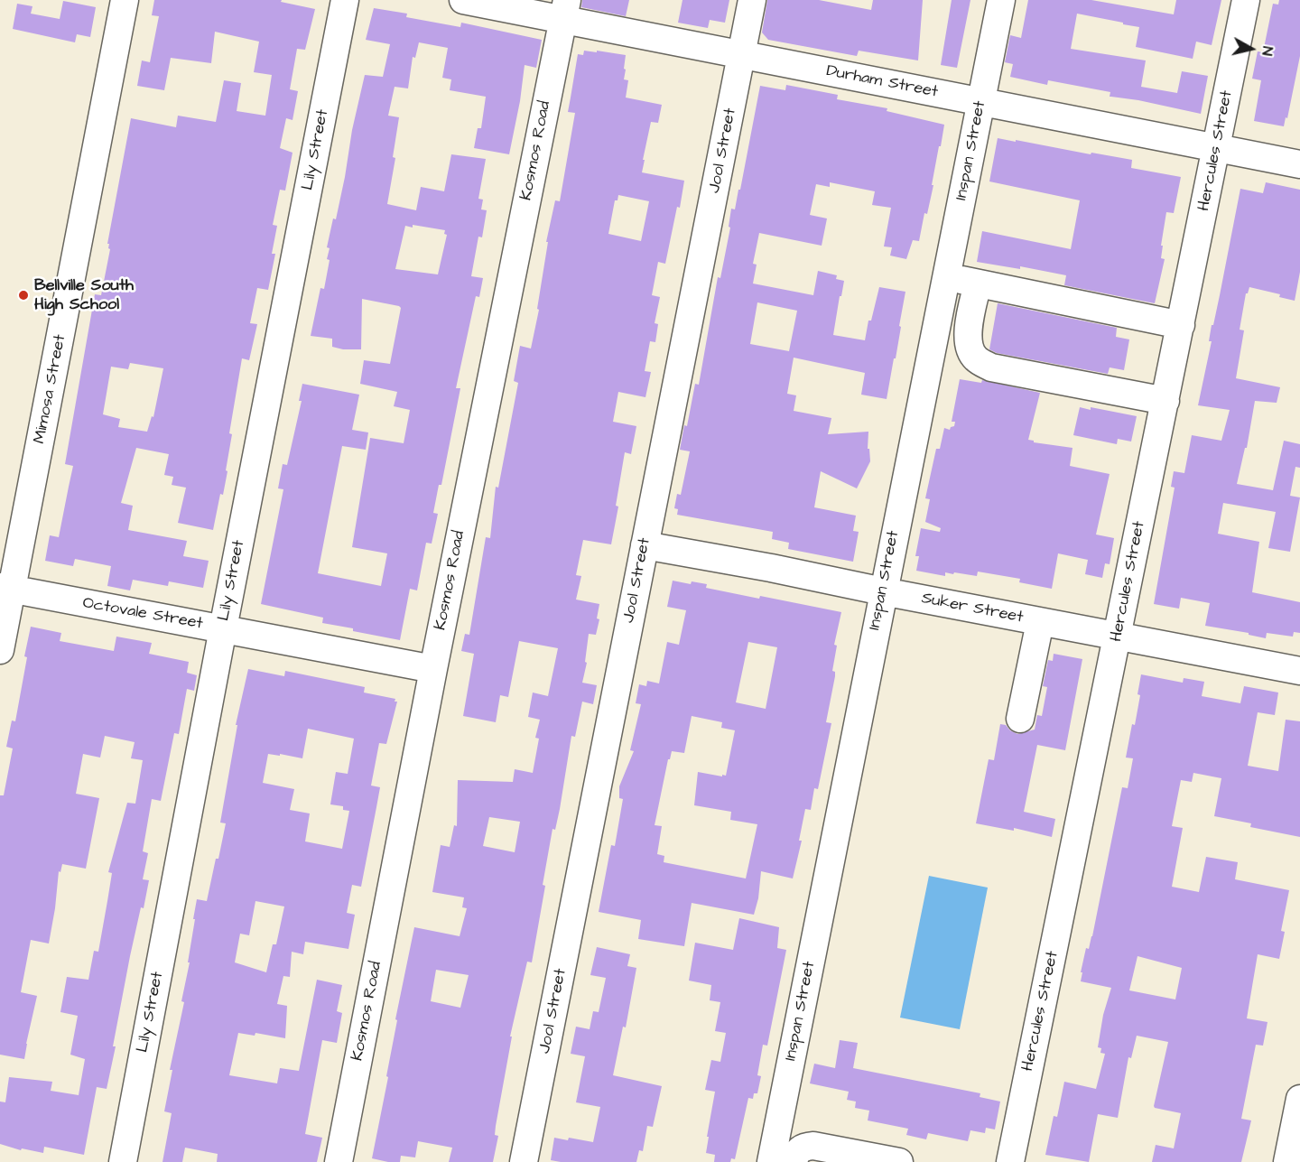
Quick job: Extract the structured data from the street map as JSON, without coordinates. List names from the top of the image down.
{
  "streets": {
    "street": [
      "Durham Street",
      "Lily Street",
      "Kosmos Road",
      "Jool Street",
      "Inspan Street",
      "Hercules Street",
      "Mimosa Street",
      "Suker Street",
      "Octovale Street"
    ]
  },
  "crossings": [
    ["Durham Street", "Kosmos Road"],
    ["Durham Street", "Jool Street"],
    ["Durham Street", "Inspan Street"],
    ["Durham Street", "Hercules Street"],
    ["Lily Street", "Octovale Street"],
    ["Kosmos Road", "Octovale Street"],
    ["Jool Street", "Suker Street"],
    ["Inspan Street", "Suker Street"],
    ["Hercules Street", "Suker Street"],
    ["Mimosa Street", "Octovale Street"]
  ],
  "places": ["Bellville South High School"],
  "north": "right"
}
